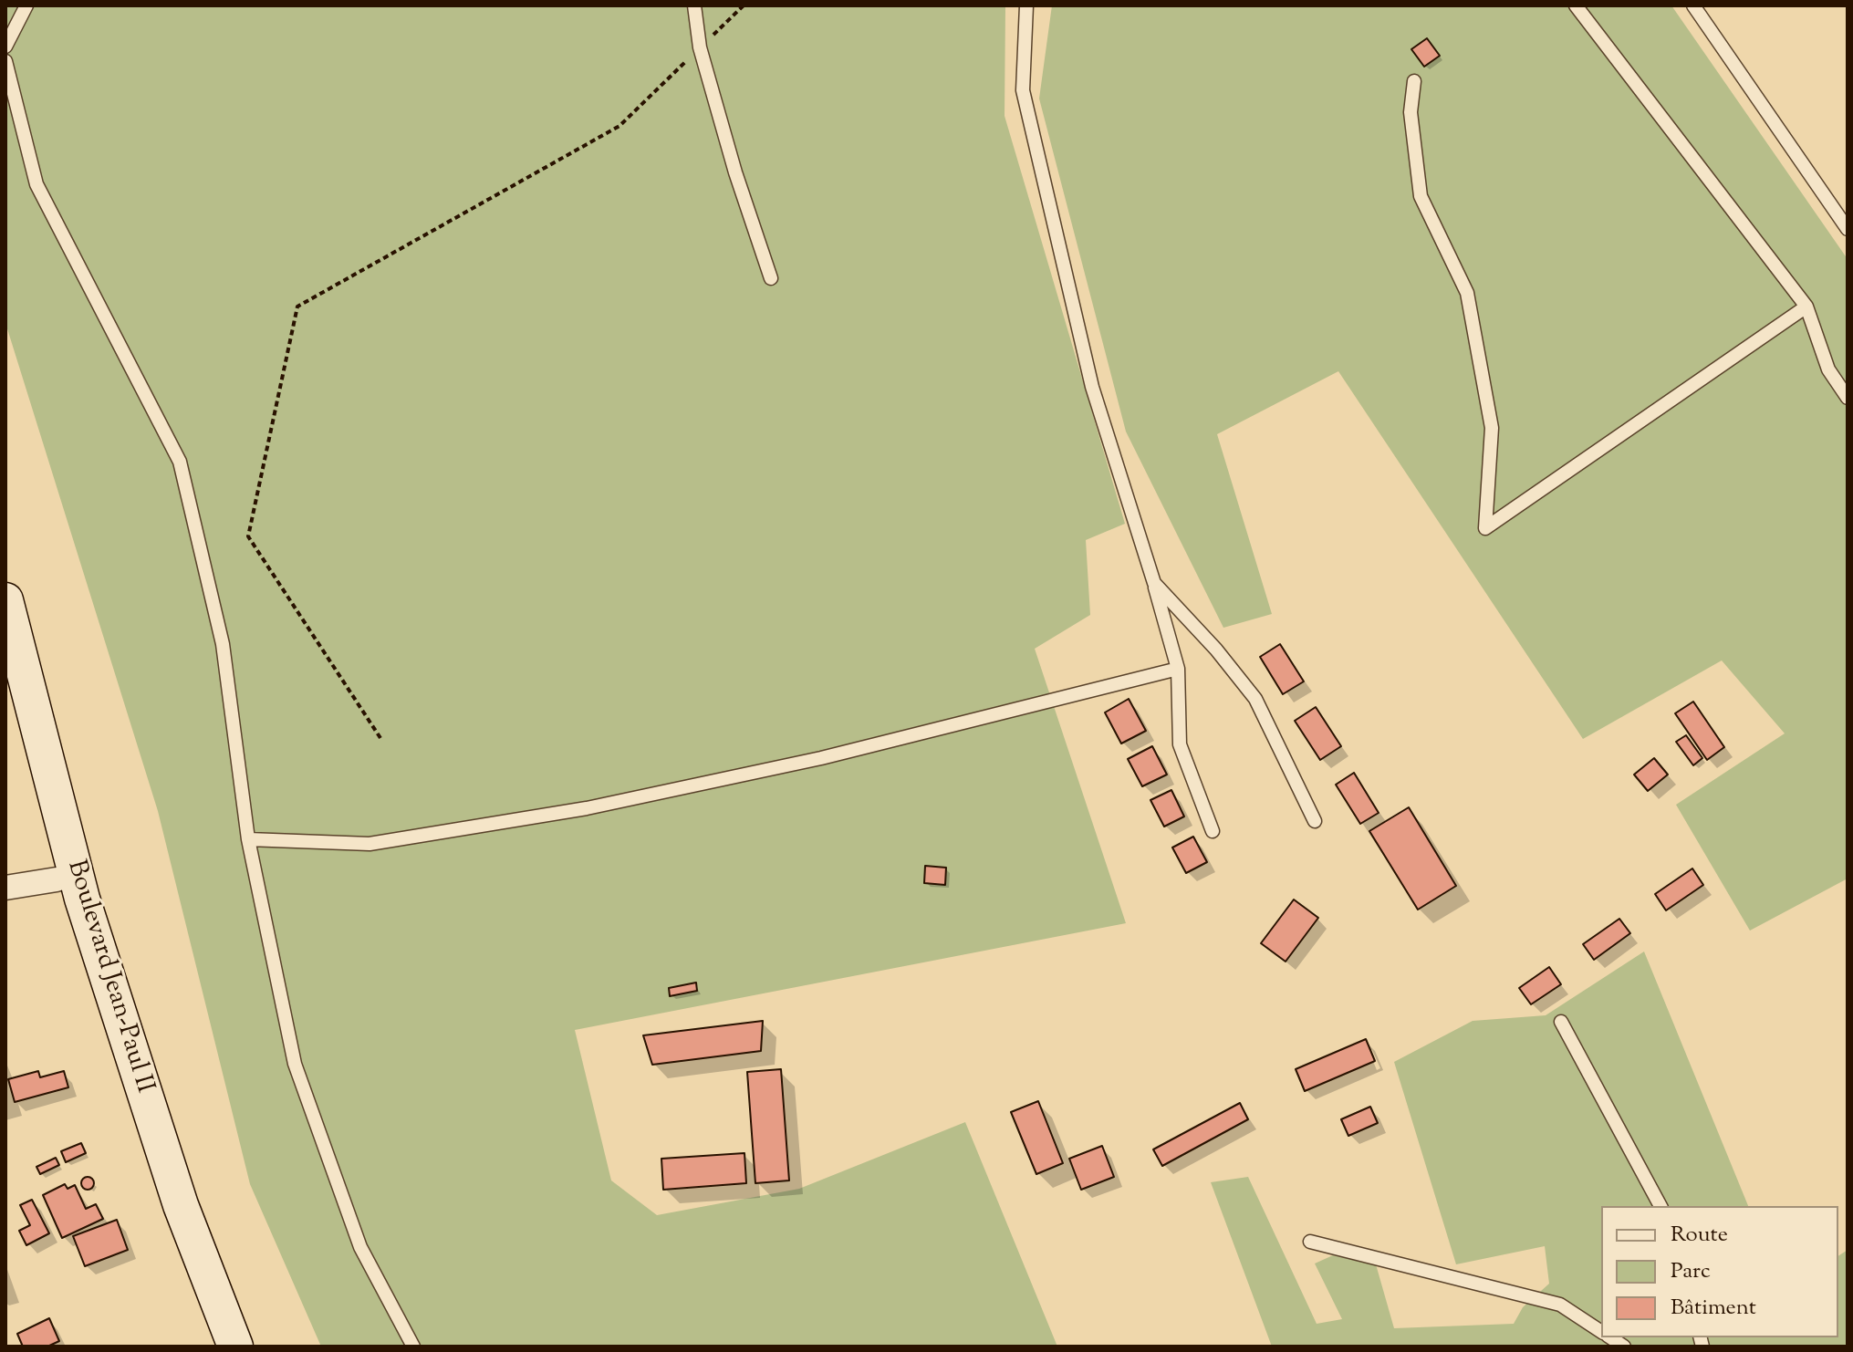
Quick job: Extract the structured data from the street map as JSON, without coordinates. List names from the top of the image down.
{
  "streets": {
    "main road": ["Boulevard Jean-Paul II"]
  },
  "legend": ["Route", "Parc", "Bâtiment"]
}
